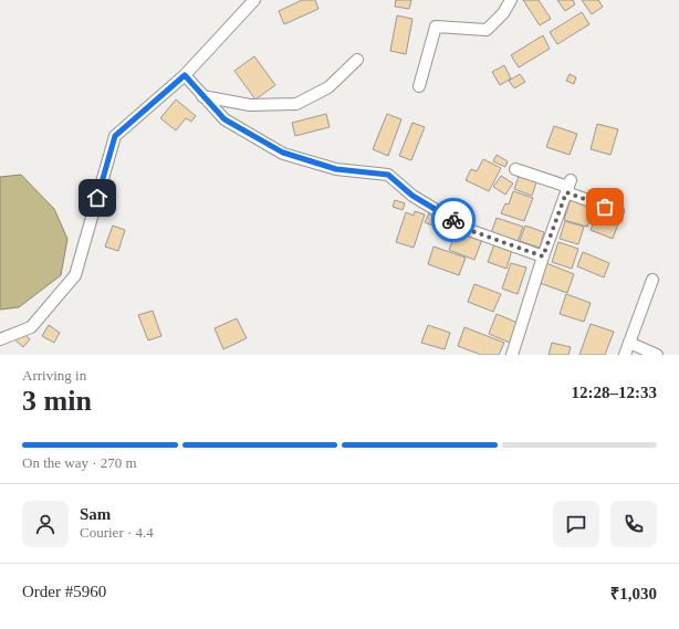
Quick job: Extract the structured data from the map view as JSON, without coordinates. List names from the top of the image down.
{
  "page": {
    "heading": ["3 min", "Arriving in", "12:28–12:33"],
    "panel": [
      "Sam",
      "Courier · 4.4",
      "Order #5960",
      "₹1,030"
    ],
    "bar": "On the way · 270 m"
  }
}
